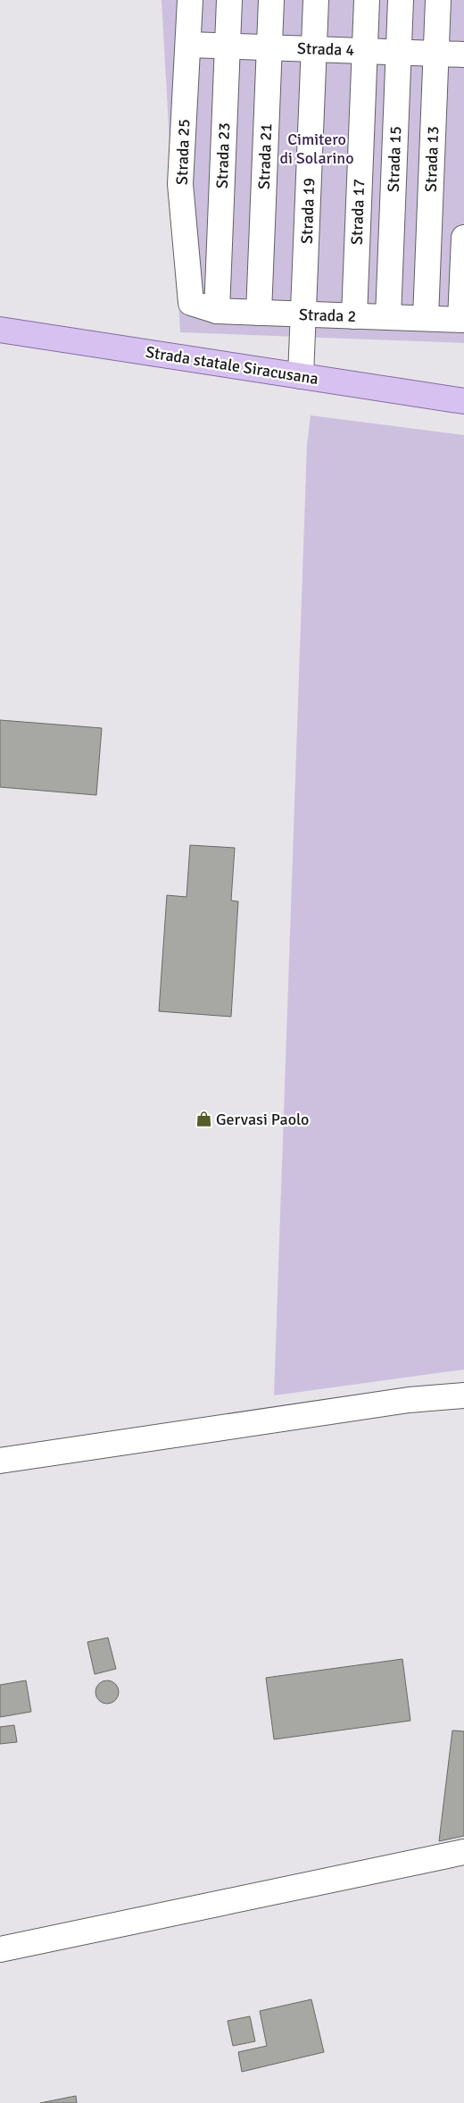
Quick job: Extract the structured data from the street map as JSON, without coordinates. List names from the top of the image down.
{
  "streets": {
    "main road": ["Strada statale Siracusana"],
    "street": [
      "Strada 4",
      "Strada 25",
      "Strada 23",
      "Strada 21",
      "Strada 15",
      "Strada 13",
      "Strada 19",
      "Strada 17",
      "Strada 2"
    ]
  },
  "crossings": [
    ["Strada 4", "Strada 25"],
    ["Strada 4", "Strada 23"],
    ["Strada 4", "Strada 21"],
    ["Strada 4", "Strada 15"],
    ["Strada 4", "Strada 13"],
    ["Strada 4", "Strada 19"],
    ["Strada 4", "Strada 17"],
    ["Strada 25", "Strada 2"],
    ["Strada 23", "Strada 2"],
    ["Strada 21", "Strada 2"],
    ["Strada 15", "Strada 2"],
    ["Strada 13", "Strada 2"],
    ["Strada 19", "Strada 2"],
    ["Strada 19", "Strada statale Siracusana"],
    ["Strada 17", "Strada 2"]
  ],
  "parks": ["Cimitero di Solarino"],
  "places": {
    "shop": ["Gervasi Paolo"]
  }
}
